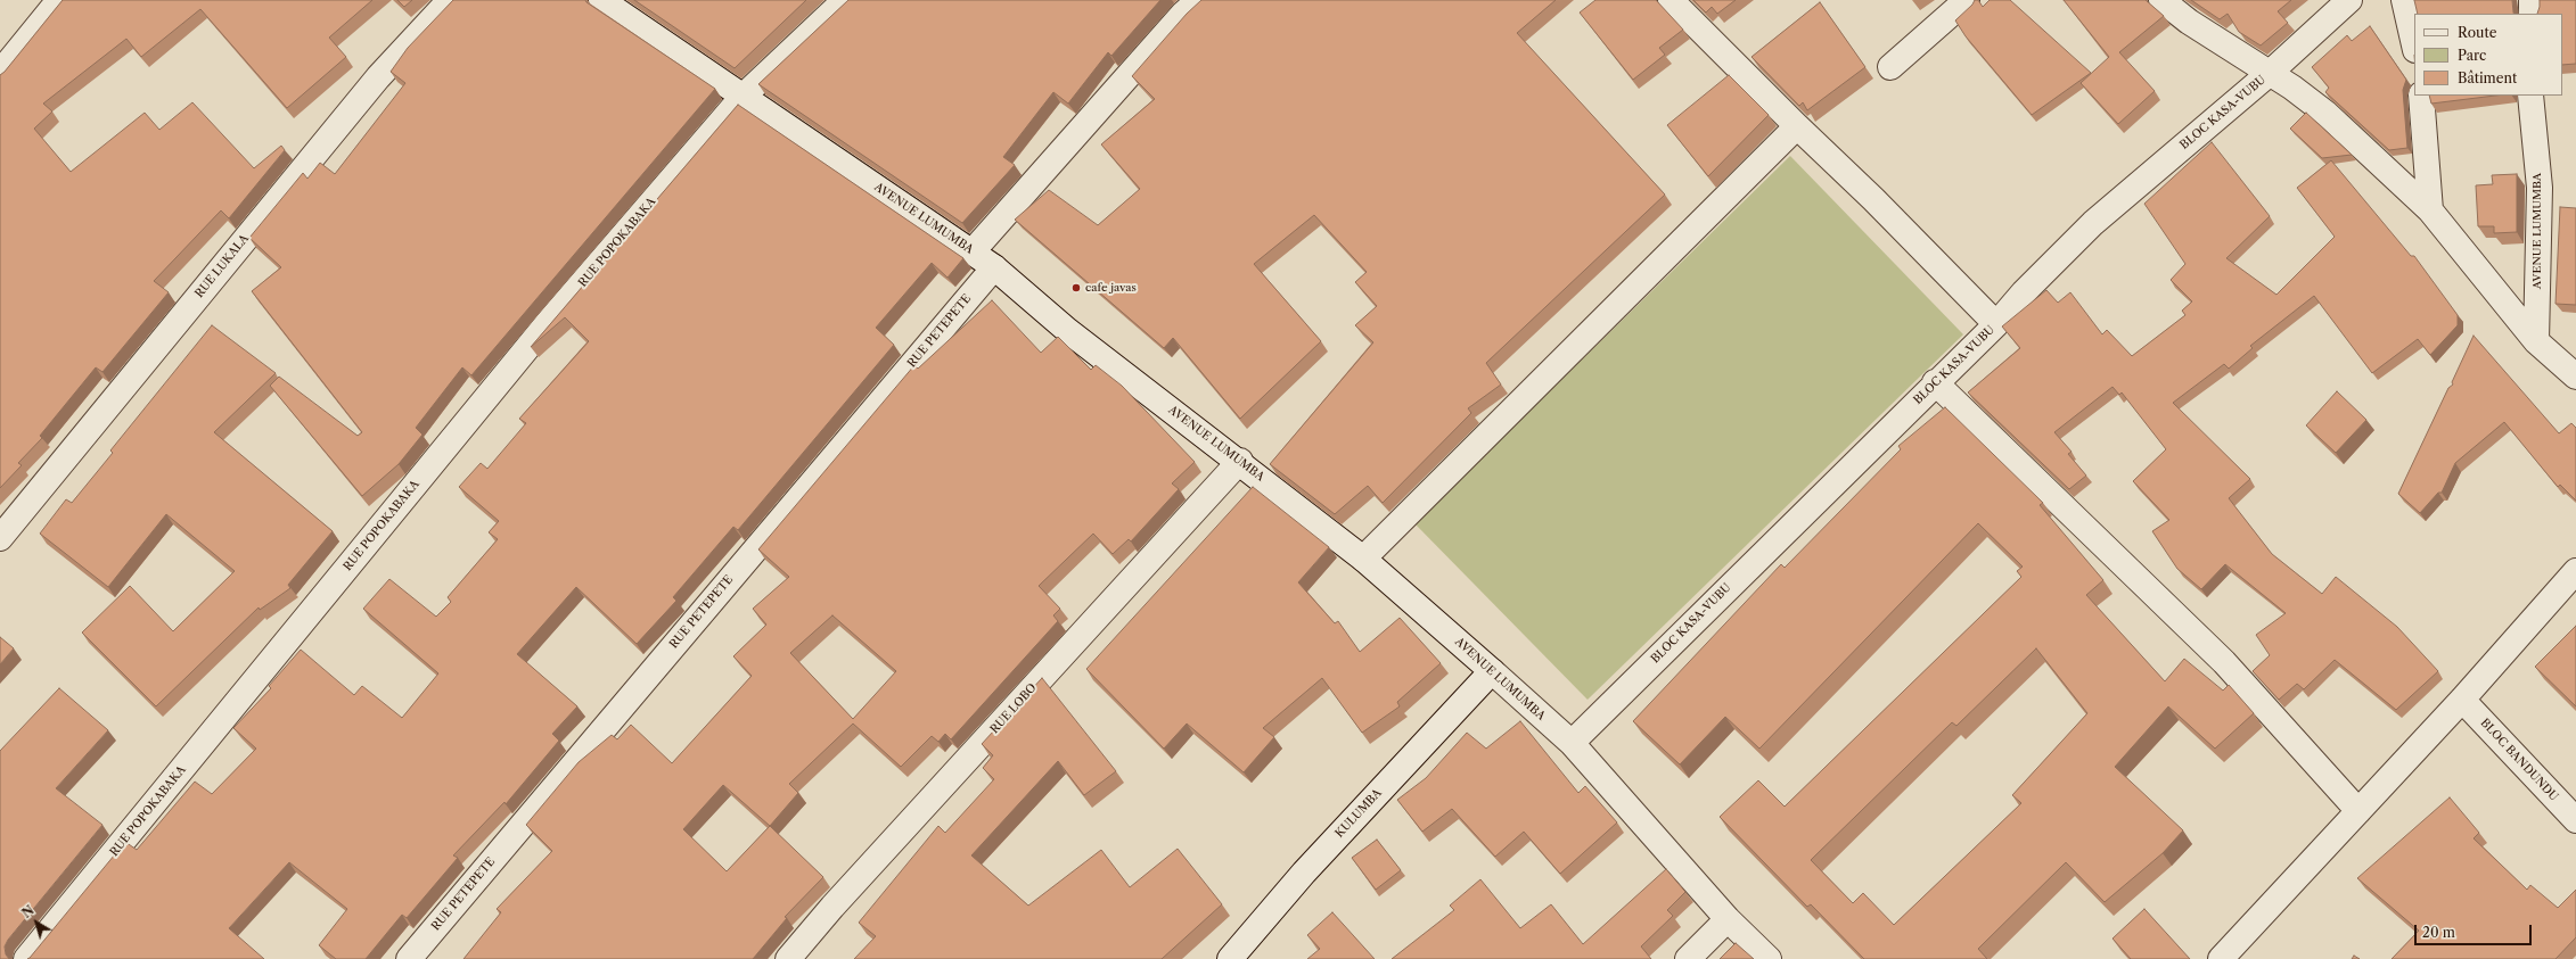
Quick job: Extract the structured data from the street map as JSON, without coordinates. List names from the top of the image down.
{
  "streets": {
    "street": [
      "BLOC KASA-VUBU",
      "AVENUE LUMUMBA",
      "RUE POPOKABAKA",
      "RUE LUKALA",
      "RUE PETEPETE",
      "RUE LOBO",
      "BLOC BANDUNDU",
      "KULUMBA"
    ]
  },
  "crossings": [
    ["BLOC KASA-VUBU", "AVENUE LUMUMBA"],
    ["AVENUE LUMUMBA", "RUE POPOKABAKA"],
    ["AVENUE LUMUMBA", "RUE PETEPETE"],
    ["AVENUE LUMUMBA", "RUE LOBO"],
    ["AVENUE LUMUMBA", "KULUMBA"]
  ],
  "places": ["cafe javas"],
  "legend": ["Route", "Parc", "Bâtiment"],
  "scale_bar": "20 m",
  "north": "top left"
}
